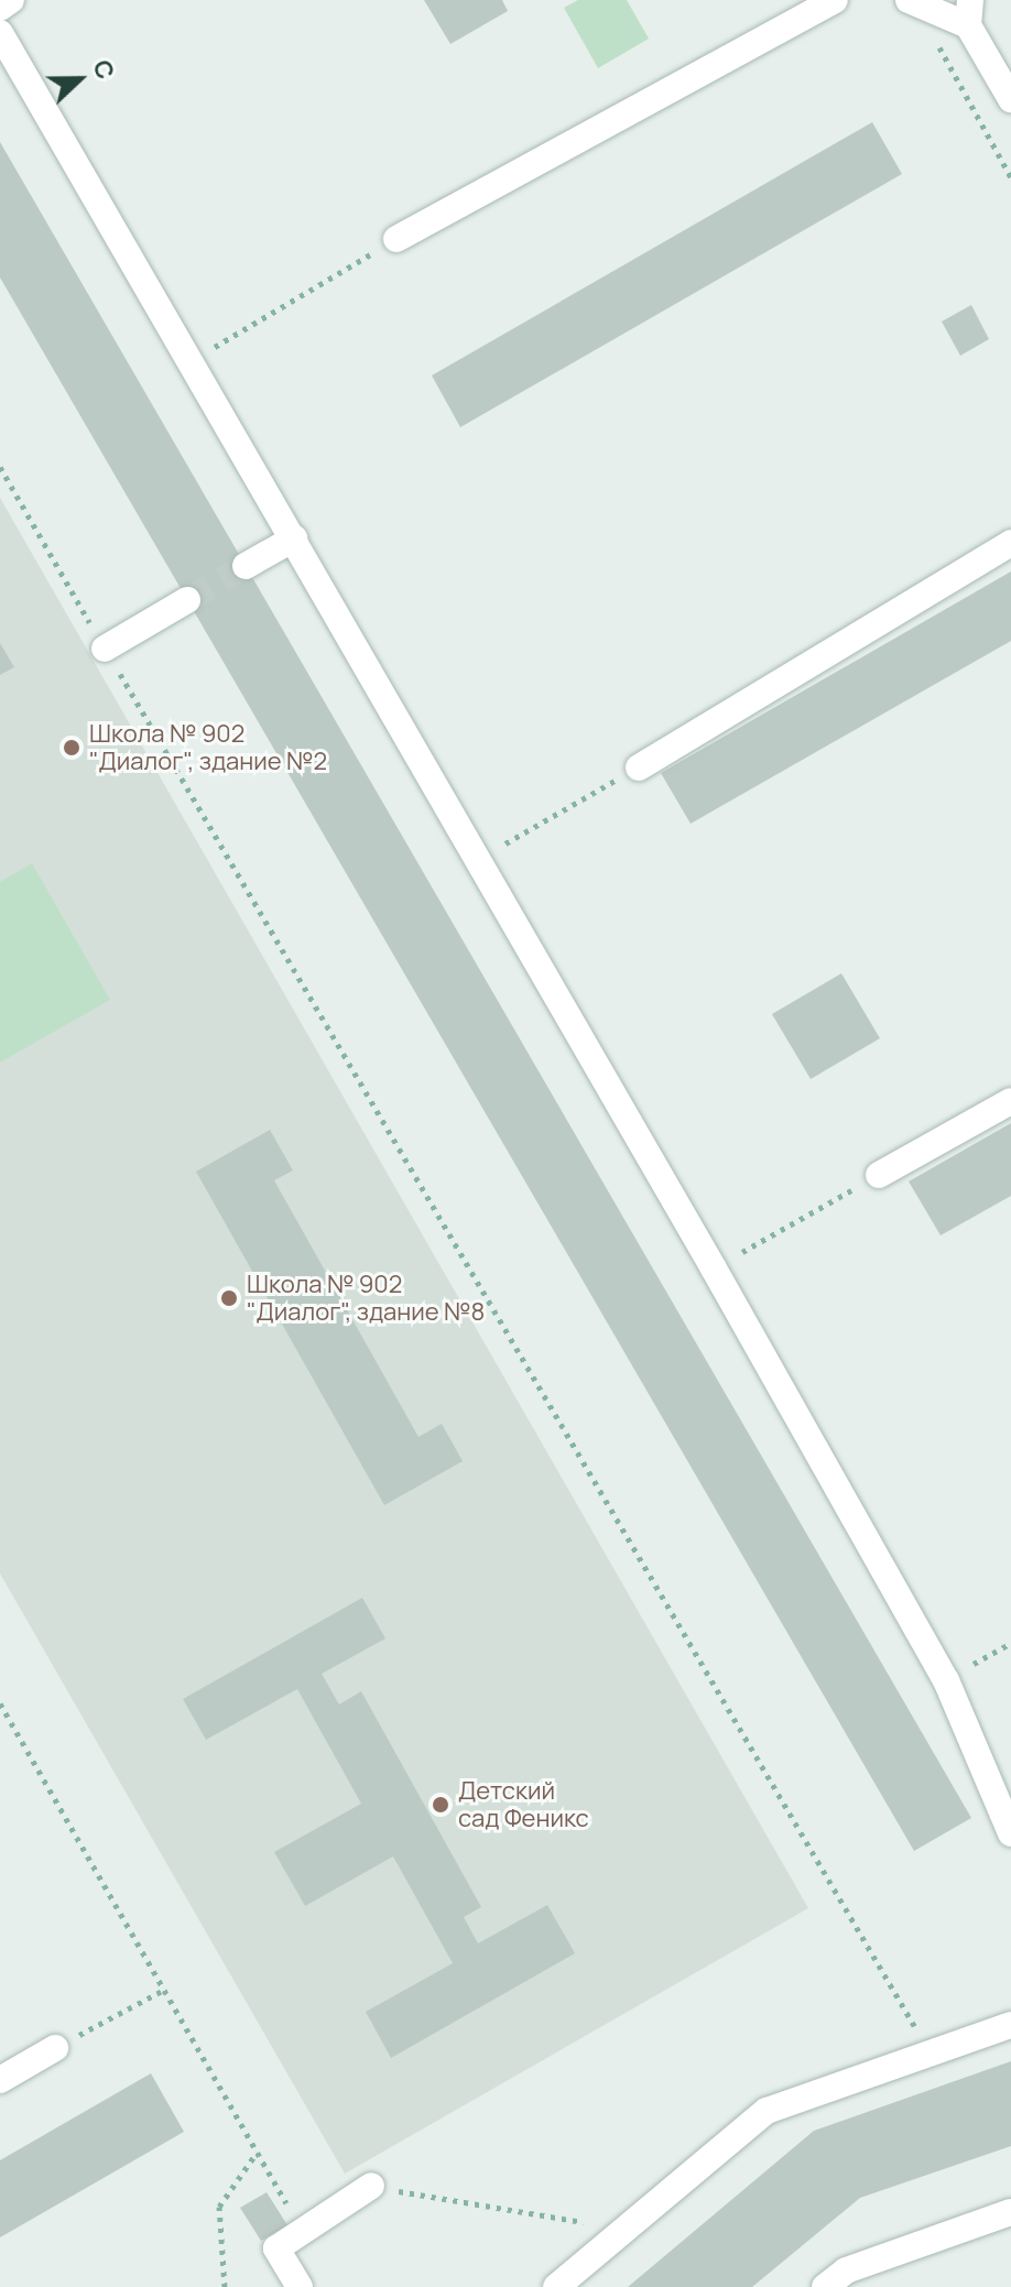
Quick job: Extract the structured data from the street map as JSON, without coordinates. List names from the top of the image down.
{
  "places": ["Школа № 902 \"Диалог\", здание №2", "Школа № 902 \"Диалог\", здание №8", "Детский сад Феникс"],
  "north": "right"
}
